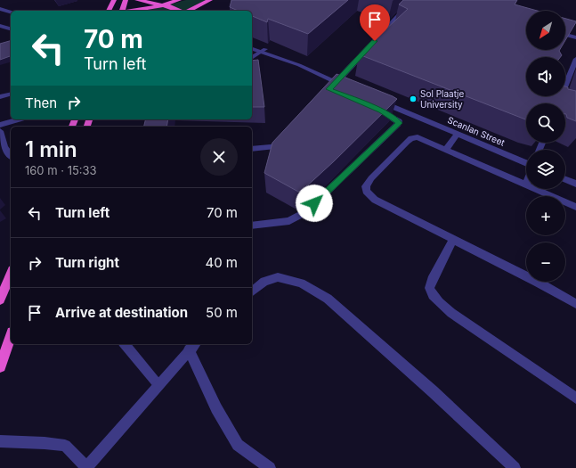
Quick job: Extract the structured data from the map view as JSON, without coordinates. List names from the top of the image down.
{
  "streets": {
    "street": ["Scanlan Street"]
  },
  "places": ["Sol Plaatje University"],
  "north": "bottom left",
  "page": {
    "map_buttons": ["+", "−"],
    "turn": ["70 m", "Turn left"],
    "then": "Then",
    "heading": ["1 min", "160 m · 15:33"],
    "list": [
      {
        "name": "Turn left",
        "value": "70 m"
      },
      {
        "name": "Turn right",
        "value": "40 m"
      },
      {
        "name": "Arrive at destination",
        "value": "50 m"
      }
    ]
  }
}
